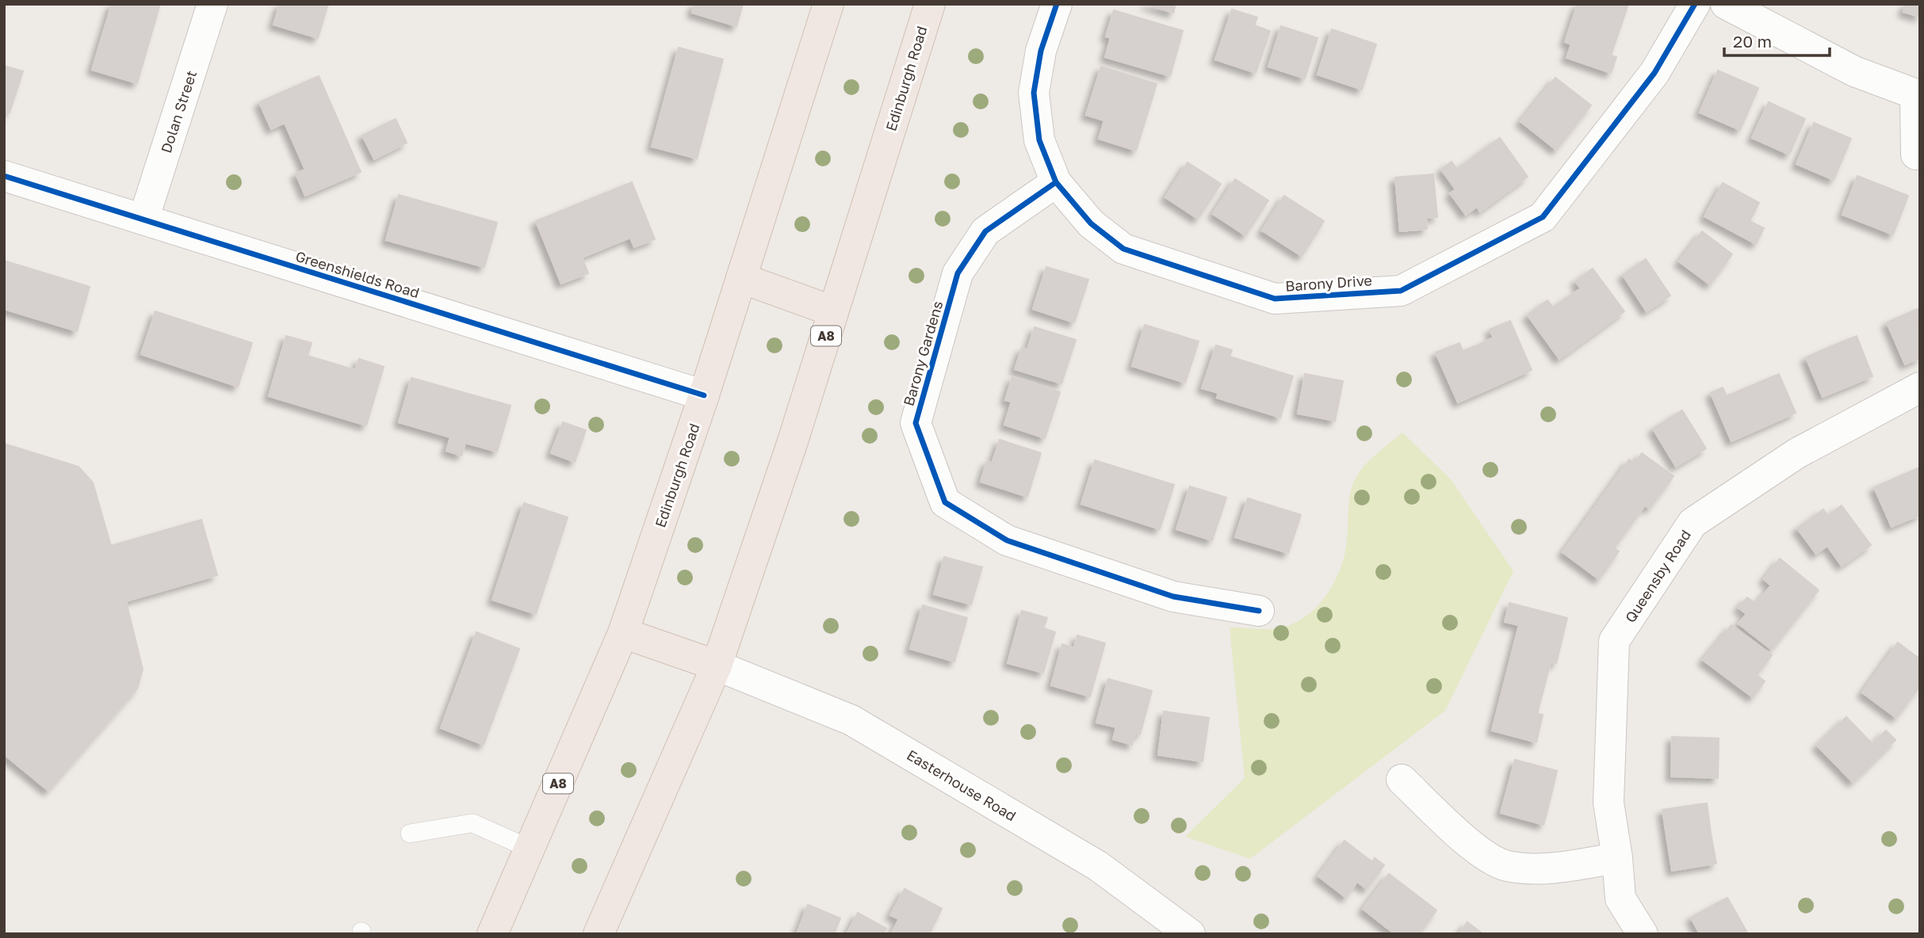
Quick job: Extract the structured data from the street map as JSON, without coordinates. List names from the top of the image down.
{
  "streets": {
    "main road": ["Edinburgh Road", "A8"],
    "street": [
      "Dolan Street",
      "Greenshields Road",
      "Barony Drive",
      "Barony Gardens",
      "Queensby Road",
      "Easterhouse Road"
    ]
  },
  "crossings": [
    ["Edinburgh Road", "Greenshields Road"],
    ["Edinburgh Road", "Easterhouse Road"],
    ["Dolan Street", "Greenshields Road"],
    ["Barony Drive", "Barony Gardens"]
  ],
  "scale_bar": "20 m"
}
